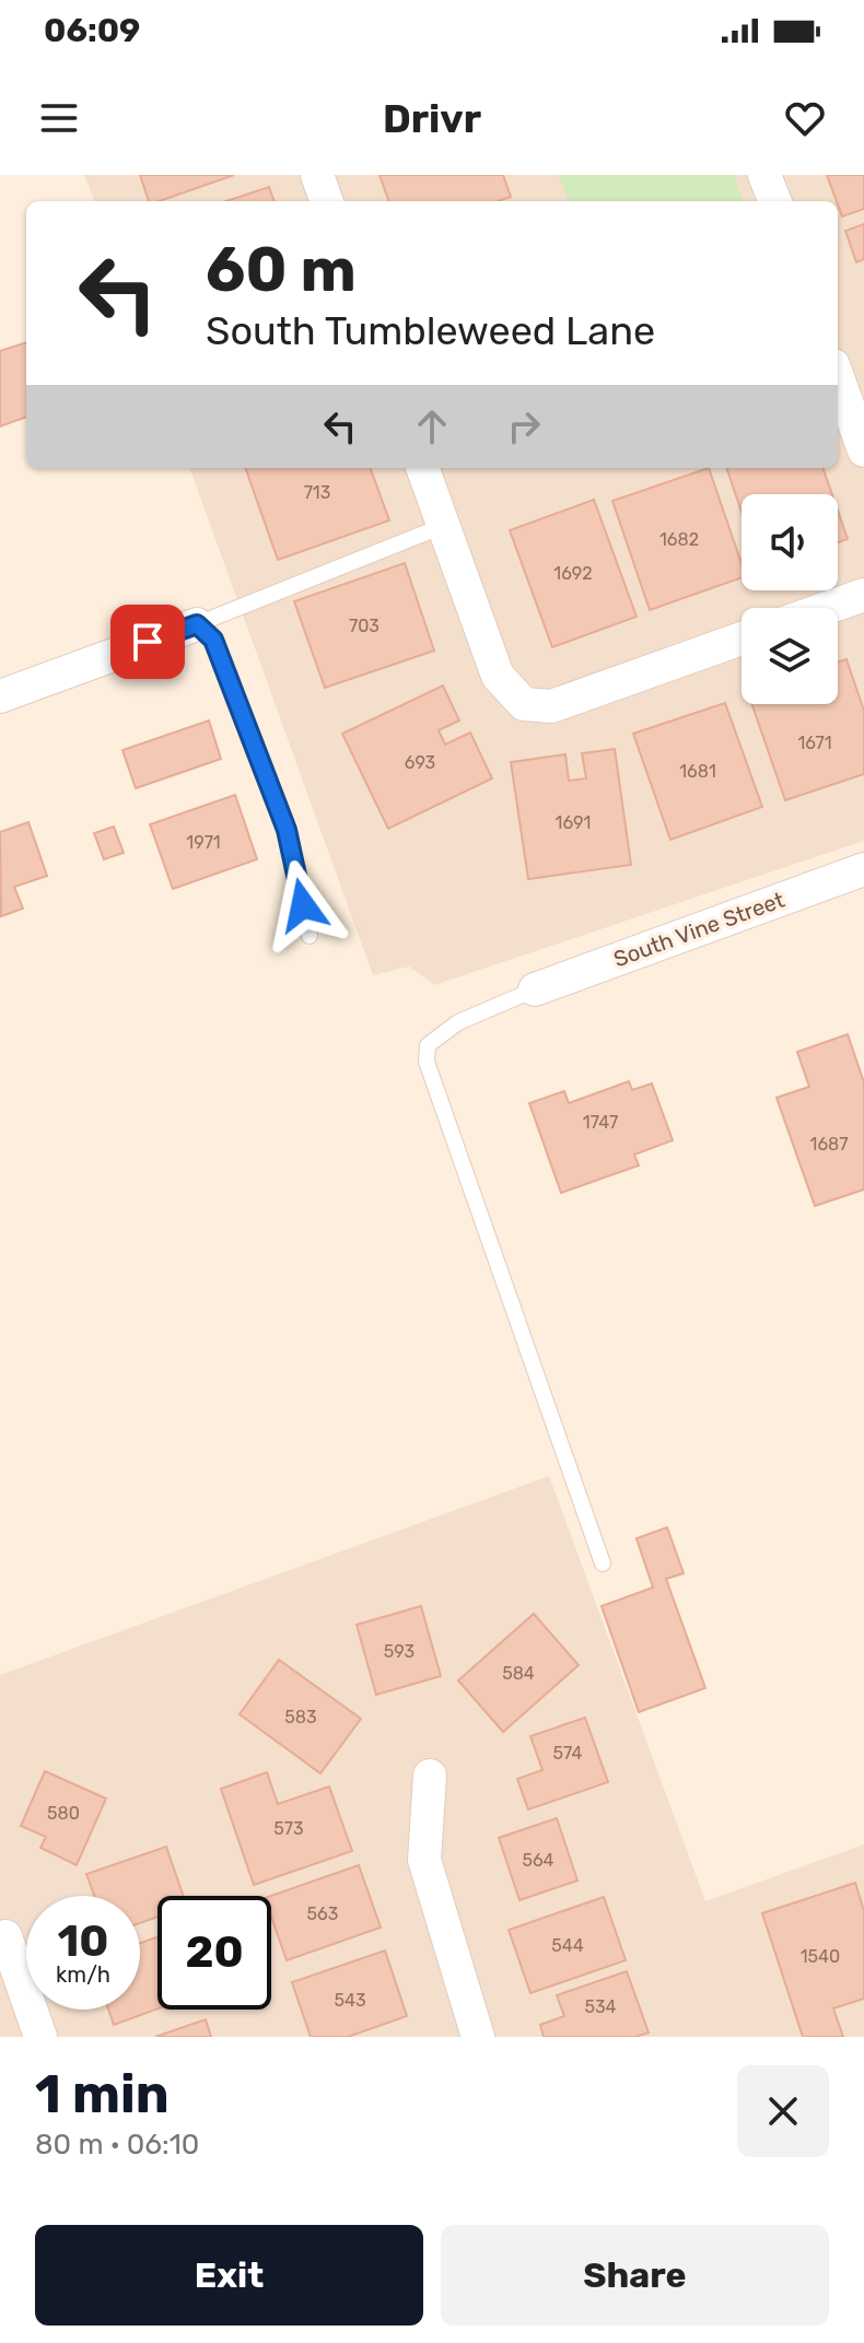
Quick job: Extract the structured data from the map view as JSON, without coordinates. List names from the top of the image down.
{
  "streets": {
    "street": ["South Vine Street"]
  },
  "house_numbers": [
    "713",
    "1682",
    "1692",
    "703",
    "1671",
    "693",
    "1681",
    "1691",
    "1971",
    "1747",
    "1687",
    "593",
    "584",
    "583",
    "574",
    "580",
    "573",
    "564",
    "563",
    "544",
    "1540",
    "543",
    "534"
  ],
  "page": {
    "status": "06:09",
    "header": "Drivr",
    "turn": ["60 m", "South Tumbleweed Lane"],
    "speed": "10 km/h",
    "limit": "20",
    "heading": ["1 min", "80 m · 06:10"],
    "buttons": ["Exit", "Share"]
  }
}
